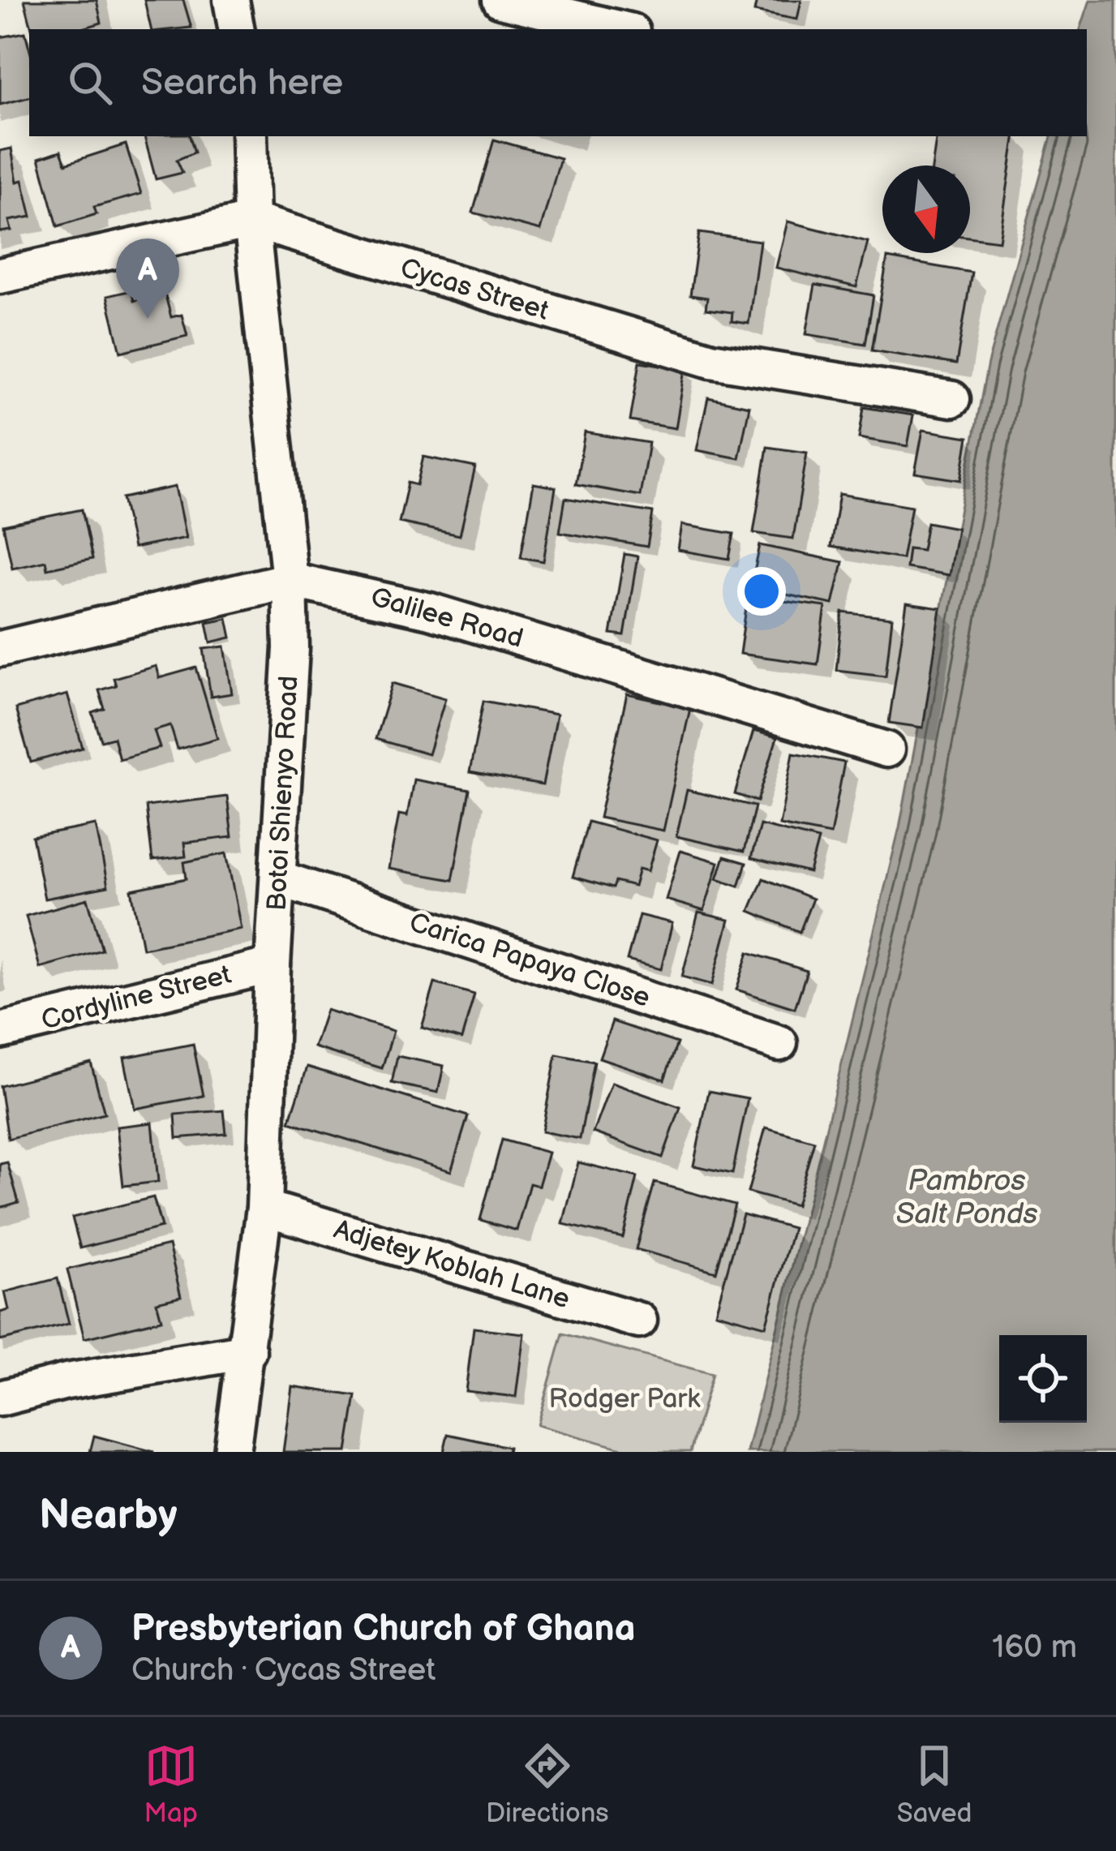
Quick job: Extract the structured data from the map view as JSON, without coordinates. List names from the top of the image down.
{
  "streets": {
    "street": [
      "Cycas Street",
      "Galilee Road",
      "Botoi Shienyo Road",
      "Carica Papaya Close",
      "Cordyline Street",
      "Adjetey Koblah Lane"
    ]
  },
  "crossings": [
    ["Cycas Street", "Botoi Shienyo Road"],
    ["Galilee Road", "Botoi Shienyo Road"],
    ["Botoi Shienyo Road", "Carica Papaya Close"],
    ["Botoi Shienyo Road", "Cordyline Street"],
    ["Botoi Shienyo Road", "Adjetey Koblah Lane"]
  ],
  "water": ["Pambros Salt Ponds"],
  "parks": ["Rodger Park"],
  "north": "bottom",
  "page": {
    "search": "Search here",
    "pins": "A",
    "heading": "Nearby",
    "list": [
      {
        "mark": "A",
        "name": "Presbyterian Church of Ghana",
        "note": "Church · Cycas Street",
        "value": "160 m"
      }
    ],
    "nav": ["Map", "Directions", "Saved"]
  }
}
